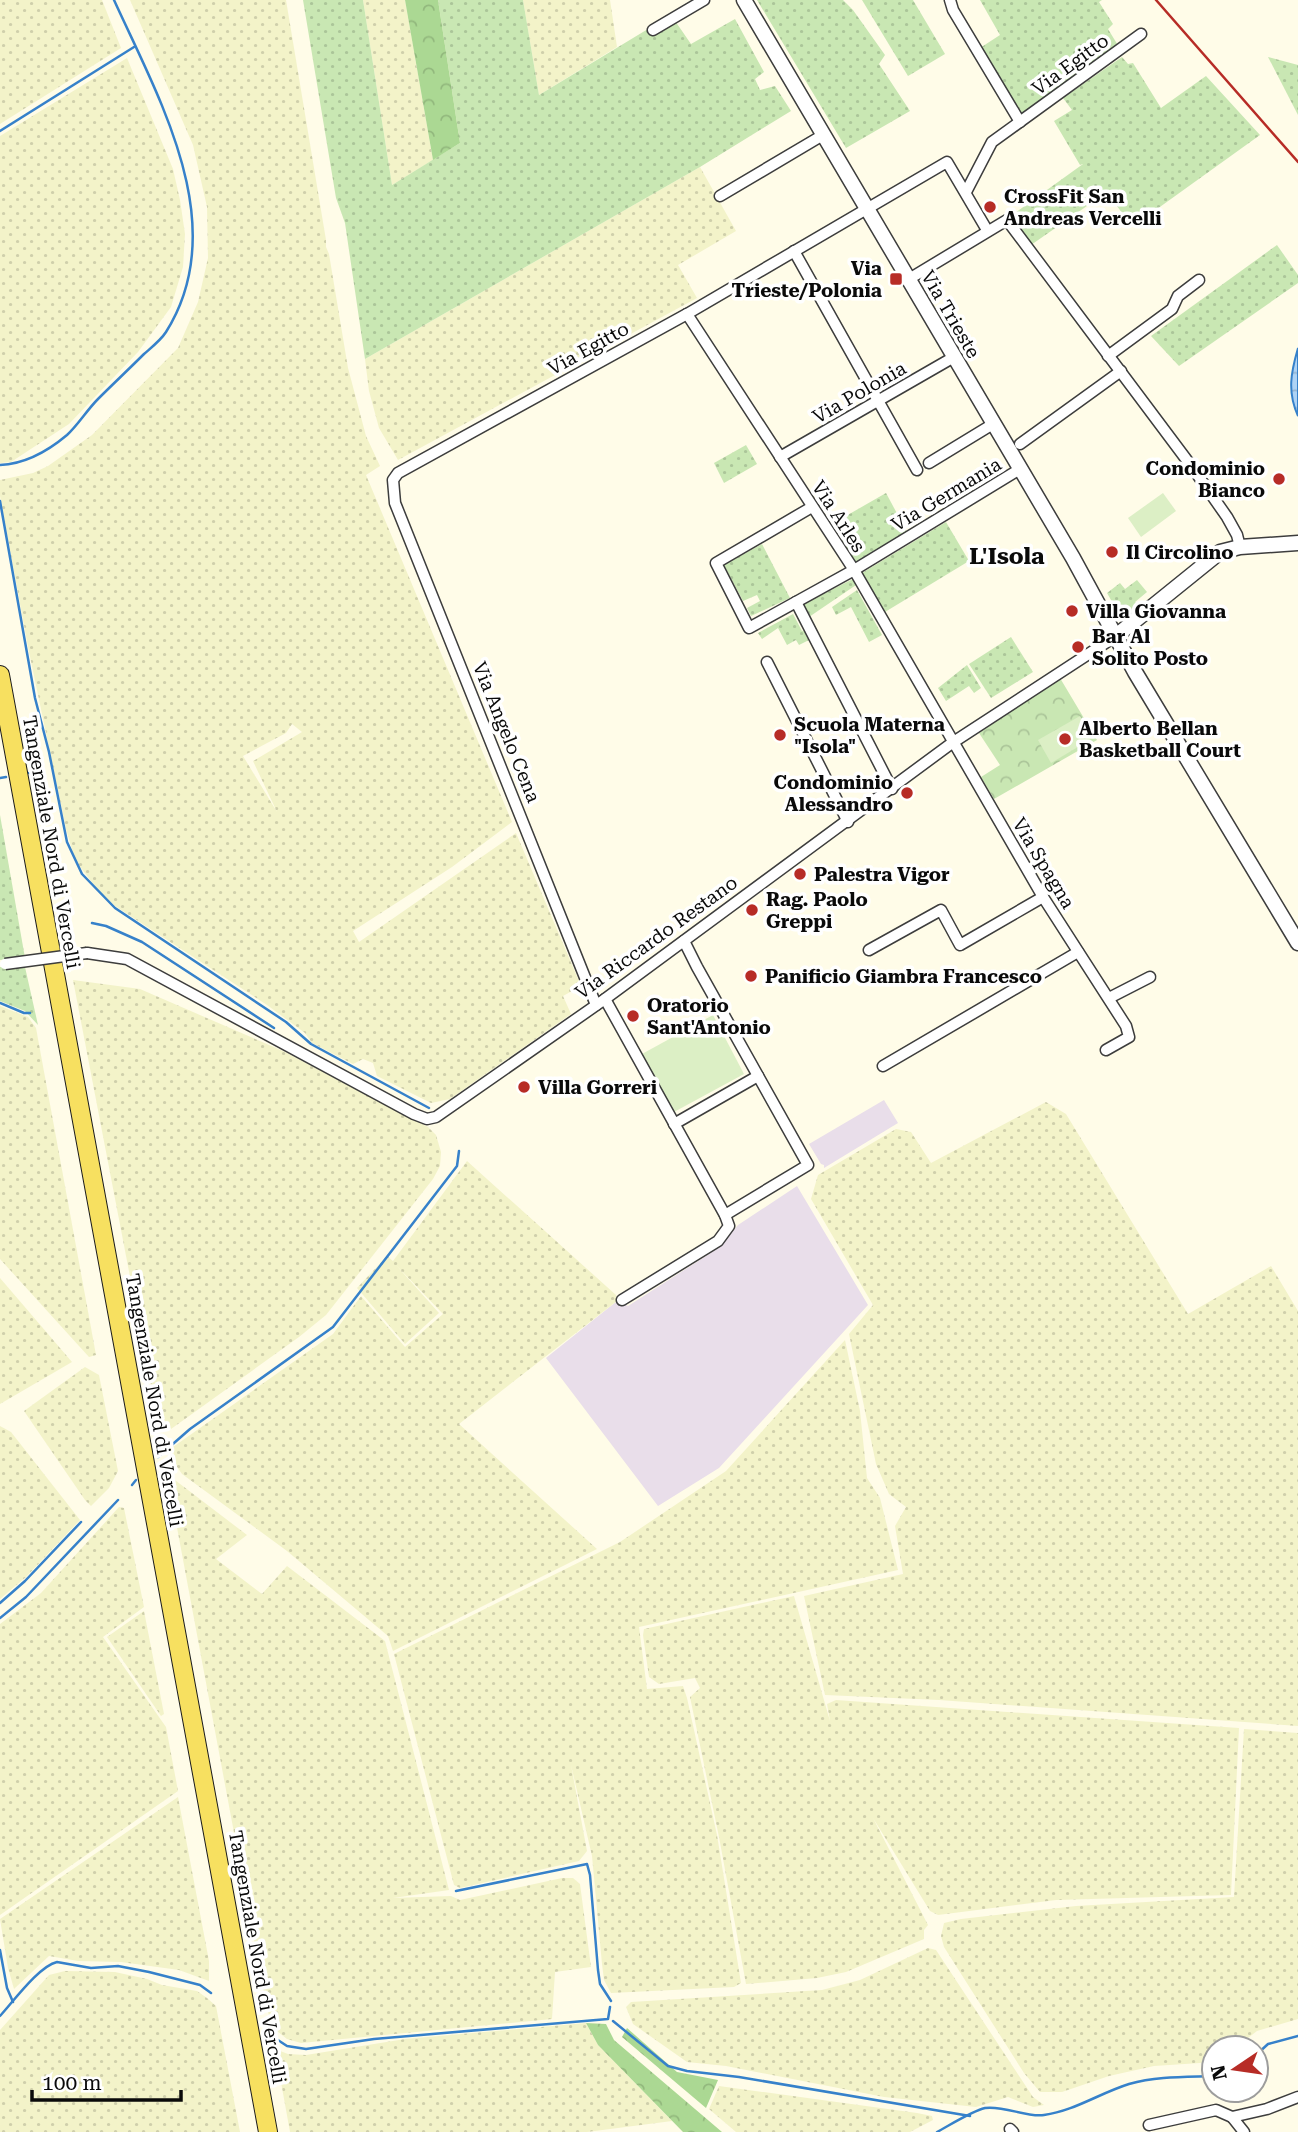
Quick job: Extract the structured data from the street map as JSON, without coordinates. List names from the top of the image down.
{
  "streets": {
    "main road": ["Tangenziale Nord di Vercelli"],
    "street": [
      "Via Egitto",
      "Via Trieste",
      "Via Polonia",
      "Via Germania",
      "Via Arles",
      "Via Angelo Cena",
      "Via Spagna",
      "Via Riccardo Restano"
    ]
  },
  "crossings": [
    ["Via Egitto", "Via Trieste"],
    ["Via Egitto", "Via Arles"],
    ["Via Egitto", "Via Angelo Cena"],
    ["Via Trieste", "Via Polonia"],
    ["Via Trieste", "Via Germania"],
    ["Via Trieste", "Via Riccardo Restano"],
    ["Via Polonia", "Via Arles"],
    ["Via Germania", "Via Arles"],
    ["Via Arles", "Via Spagna"],
    ["Via Arles", "Via Riccardo Restano"],
    ["Via Angelo Cena", "Via Riccardo Restano"],
    ["Via Spagna", "Via Riccardo Restano"]
  ],
  "districts": ["L'Isola"],
  "places": {
    "other": [
      "CrossFit San Andreas Vercelli",
      "Condominio Bianco",
      "Il Circolino",
      "Villa Giovanna",
      "Bar Al Solito Posto",
      "Scuola Materna \"Isola\"",
      "Alberto Bellan Basketball Court",
      "Condominio Alessandro",
      "Palestra Vigor",
      "Rag. Paolo Greppi",
      "Panificio Giambra Francesco",
      "Oratorio Sant'Antonio",
      "Villa Gorreri"
    ],
    "transit": ["Via Trieste/Polonia"]
  },
  "scale_bar": "100 m",
  "north": "left"
}
